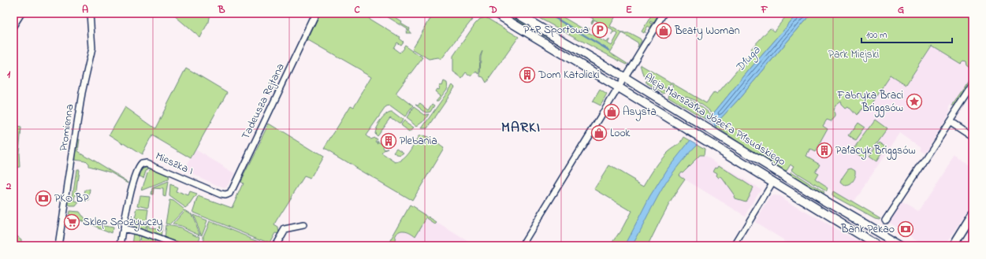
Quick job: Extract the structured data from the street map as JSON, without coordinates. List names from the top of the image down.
{
  "streets": {
    "main road": ["Aleja Marszałka Józefa Piłsudskiego"],
    "street": ["Tadeusza Rejtana", "Promienna", "Mieszka I"]
  },
  "crossings": [
    ["Tadeusza Rejtana", "Mieszka I"]
  ],
  "districts": ["MARKI"],
  "water": ["Długa"],
  "parks": ["Park Miejski"],
  "places": {
    "parking": ["P+R Sportowa"],
    "shop": ["Beaty Woman", "Asysta", "Look"],
    "building": ["Dom Katolicki", "Plebania", "Pałacyk Briggsów"],
    "place": ["Fabryka Braci Briggsów"],
    "bank": ["PKO BP", "Bank Pekao"],
    "supermarket": ["Sklep Spożywczy"]
  },
  "scale_bar": "100 m",
  "grid": {
    "columns": [
      "A",
      "B",
      "C",
      "D",
      "E",
      "F",
      "G"
    ],
    "rows": ["1", "2"]
  }
}
